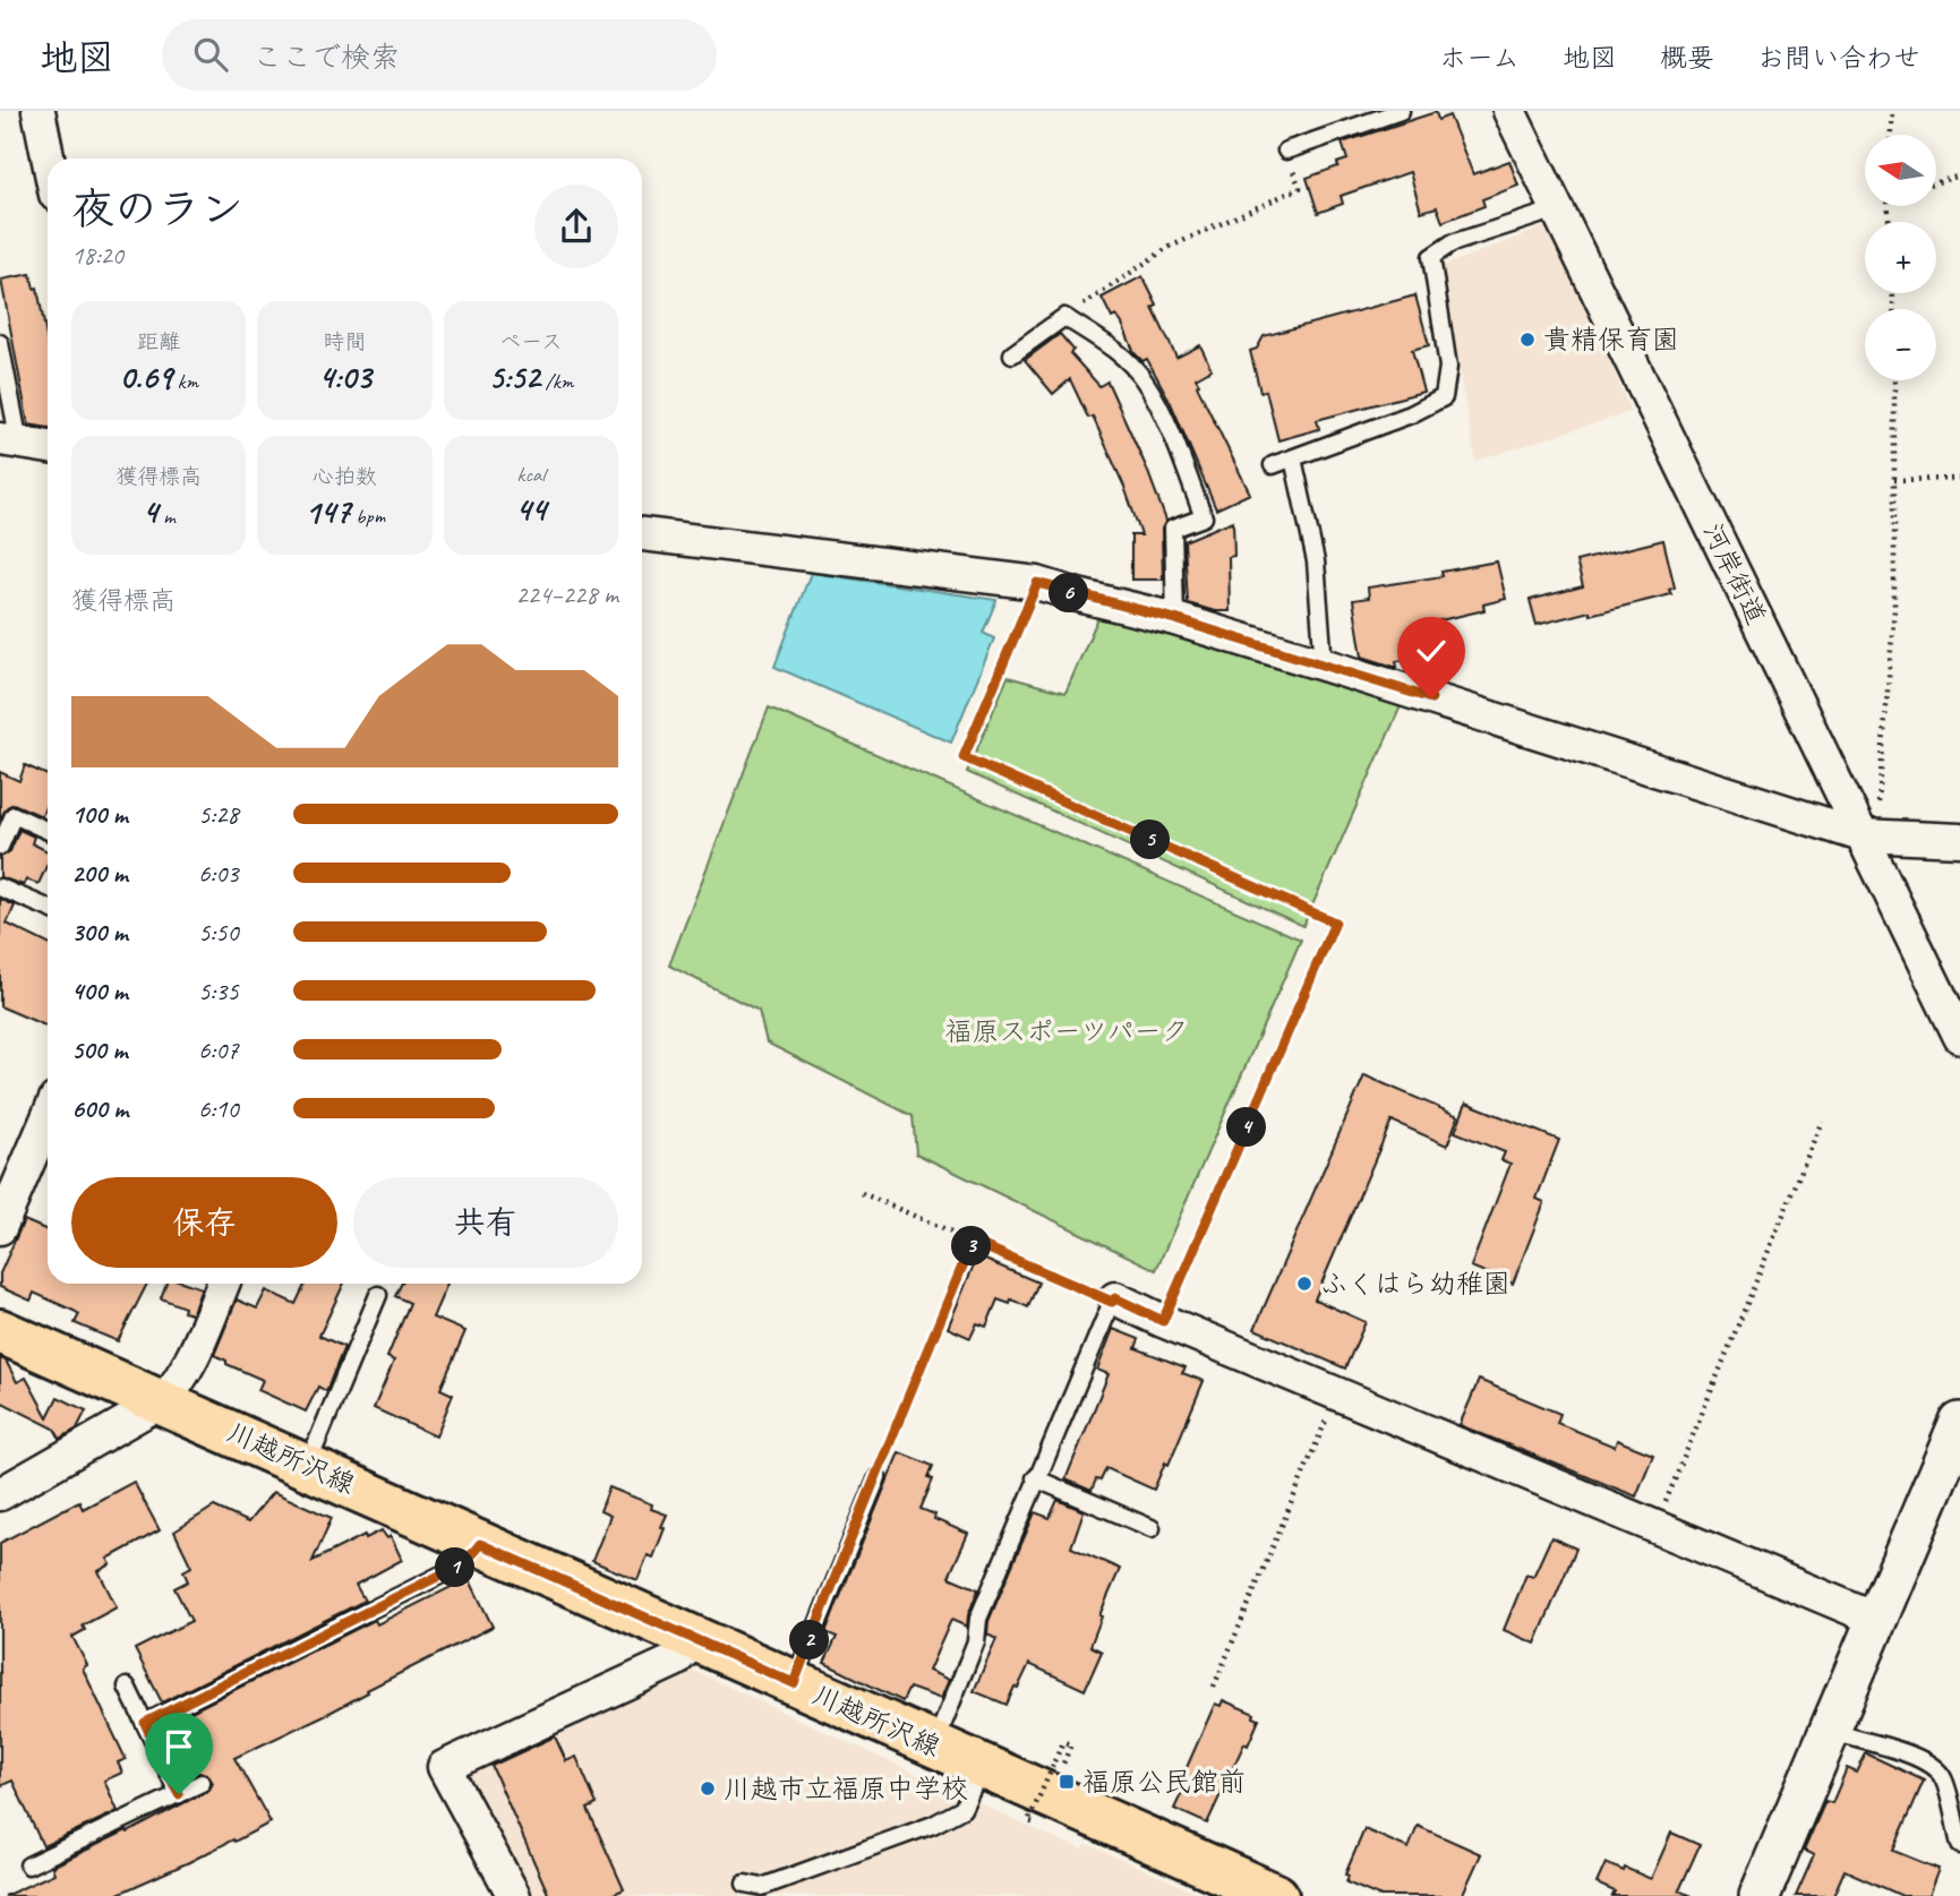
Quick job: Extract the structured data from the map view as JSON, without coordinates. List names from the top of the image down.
{
  "streets": {
    "main road": ["川越所沢線"],
    "street": ["河岸街道"]
  },
  "parks": ["福原スポーツパーク"],
  "places": {
    "other": ["貴精保育園", "ふくはら幼稚園", "川越市立福原中学校"],
    "transit": ["福原公民館前"]
  },
  "north": "left",
  "page": {
    "header": "地図",
    "search": "ここで検索",
    "nav": [
      "ホーム",
      "地図",
      "概要",
      "お問い合わせ"
    ],
    "map_buttons": ["+", "−"],
    "heading": ["夜のラン", "18:20"],
    "stats": [
      ["距離", "0.69 km"],
      ["時間", "4:03"],
      ["ペース", "5:52 /km"],
      ["獲得標高", "4 m"],
      ["心拍数", "147 bpm"],
      ["kcal", "44"]
    ],
    "chart": ["獲得標高", "224–228 m"],
    "pins": [
      "6",
      "5",
      "4",
      "3",
      "1",
      "2"
    ],
    "list": [
      {
        "name": "100 m",
        "note": "5:28"
      },
      {
        "name": "200 m",
        "note": "6:03"
      },
      {
        "name": "300 m",
        "note": "5:50"
      },
      {
        "name": "400 m",
        "note": "5:35"
      },
      {
        "name": "500 m",
        "note": "6:07"
      },
      {
        "name": "600 m",
        "note": "6:10"
      }
    ],
    "buttons": ["保存", "共有"]
  }
}
